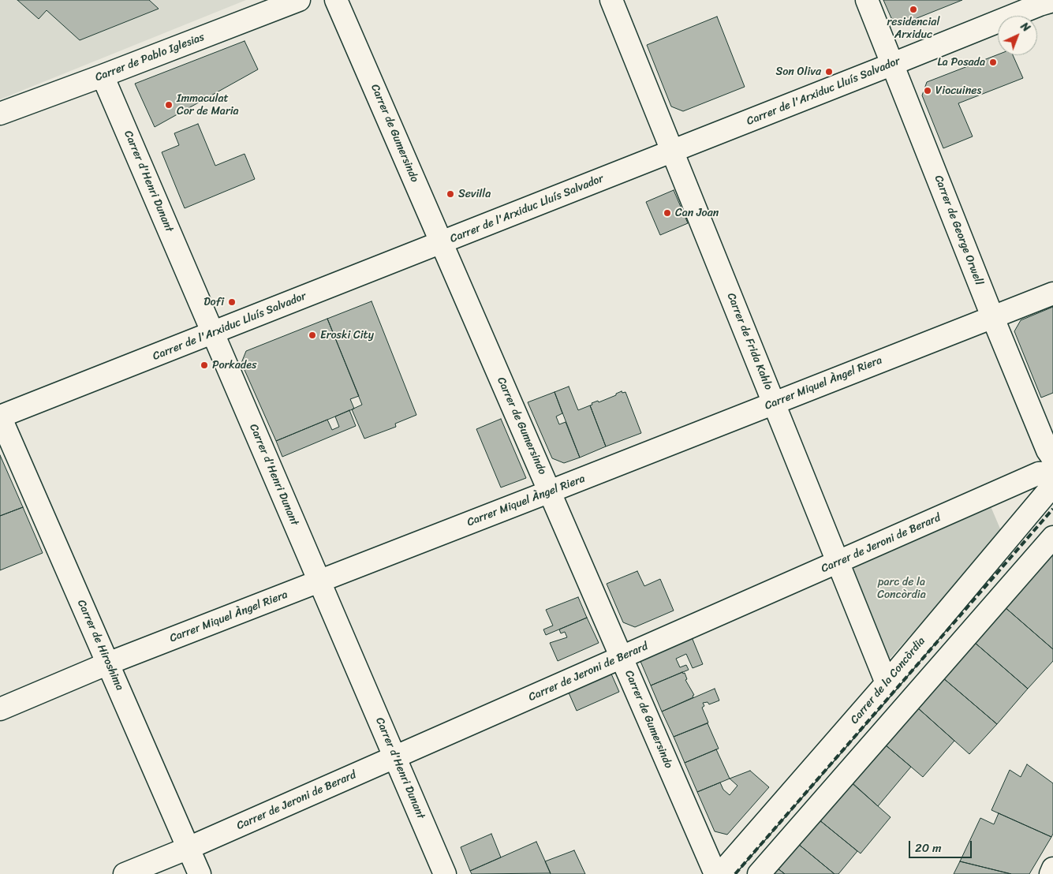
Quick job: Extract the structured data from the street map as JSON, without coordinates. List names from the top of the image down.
{
  "streets": {
    "street": [
      "Carrer de Pablo Iglesias",
      "Carrer de l'Arxiduc Lluís Salvador",
      "Carrer de Gumersindo",
      "Carrer d'Henri Dunant",
      "Carrer de George Orwell",
      "Carrer de Frida Kahlo",
      "Carrer Miquel Àngel Riera",
      "Carrer de Jeroni de Berard",
      "Carrer de Hiroshima",
      "Carrer de la Concòrdia"
    ]
  },
  "crossings": [
    ["Carrer de Pablo Iglesias", "Carrer d'Henri Dunant"],
    ["Carrer de l'Arxiduc Lluís Salvador", "Carrer de Gumersindo"],
    ["Carrer de l'Arxiduc Lluís Salvador", "Carrer d'Henri Dunant"],
    ["Carrer de l'Arxiduc Lluís Salvador", "Carrer de George Orwell"],
    ["Carrer de l'Arxiduc Lluís Salvador", "Carrer de Frida Kahlo"],
    ["Carrer de l'Arxiduc Lluís Salvador", "Carrer de Hiroshima"],
    ["Carrer de Gumersindo", "Carrer Miquel Àngel Riera"],
    ["Carrer de Gumersindo", "Carrer de Jeroni de Berard"],
    ["Carrer d'Henri Dunant", "Carrer Miquel Àngel Riera"],
    ["Carrer d'Henri Dunant", "Carrer de Jeroni de Berard"],
    ["Carrer de George Orwell", "Carrer Miquel Àngel Riera"],
    ["Carrer de Frida Kahlo", "Carrer Miquel Àngel Riera"],
    ["Carrer de Frida Kahlo", "Carrer de Jeroni de Berard"],
    ["Carrer de Frida Kahlo", "Carrer de la Concòrdia"],
    ["Carrer Miquel Àngel Riera", "Carrer de Hiroshima"],
    ["Carrer de Jeroni de Berard", "Carrer de Hiroshima"]
  ],
  "parks": ["parc de la Concòrdia"],
  "places": [
    "residencial Arxiduc",
    "La Posada",
    "Son Oliva",
    "Viocuines",
    "Immaculat Cor de Maria",
    "Sevilla",
    "Can Joan",
    "Dofi",
    "Eroski City",
    "Porkades"
  ],
  "scale_bar": "20 m",
  "north": "top right"
}
